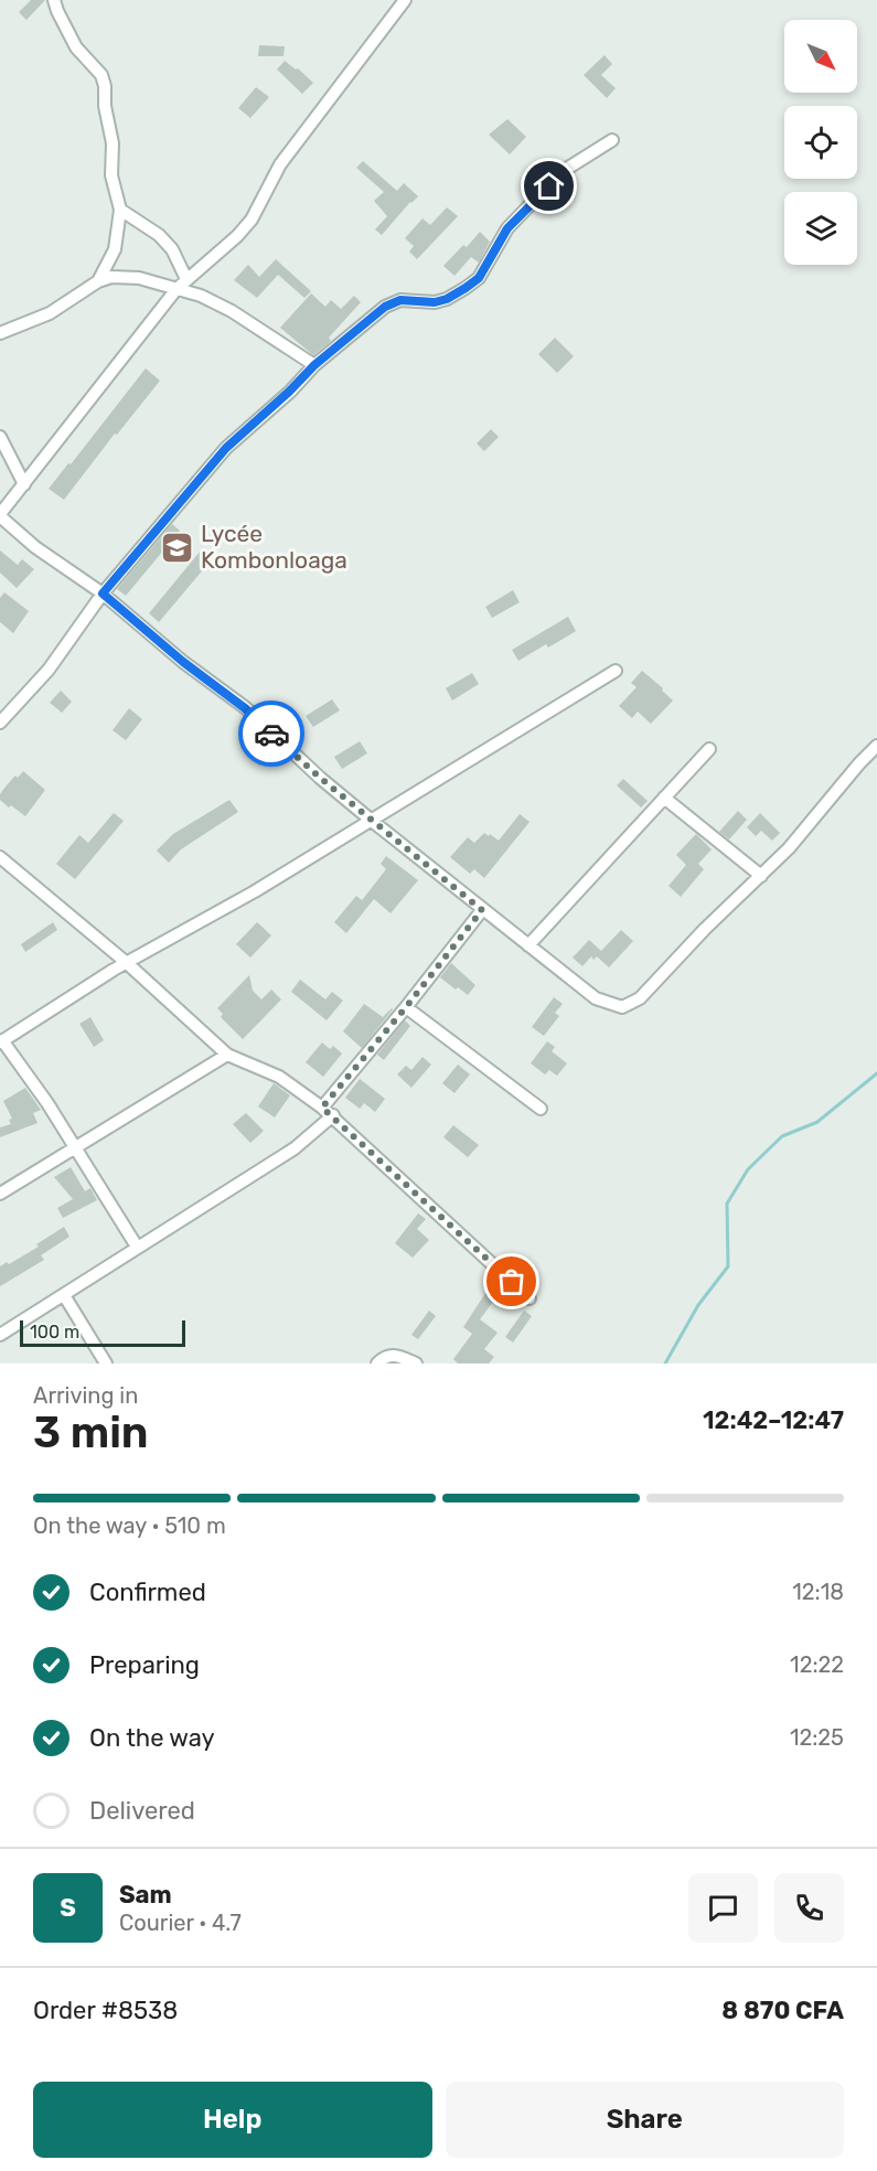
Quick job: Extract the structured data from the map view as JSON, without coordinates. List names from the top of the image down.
{
  "places": {
    "school or university": ["Lycée Kombonloaga"]
  },
  "scale_bar": "100 m",
  "north": "bottom right",
  "page": {
    "scale": "100 m",
    "heading": ["3 min", "Arriving in", "12:42–12:47"],
    "panel": [
      "Sam",
      "Courier · 4.7",
      "Order #8538",
      "8 870 CFA"
    ],
    "bar": "On the way · 510 m",
    "list": [
      ["Confirmed", "12:18"],
      ["Preparing", "12:22"],
      ["On the way", "12:25"],
      "Delivered"
    ],
    "round": "S",
    "buttons": ["Help", "Share"]
  }
}
